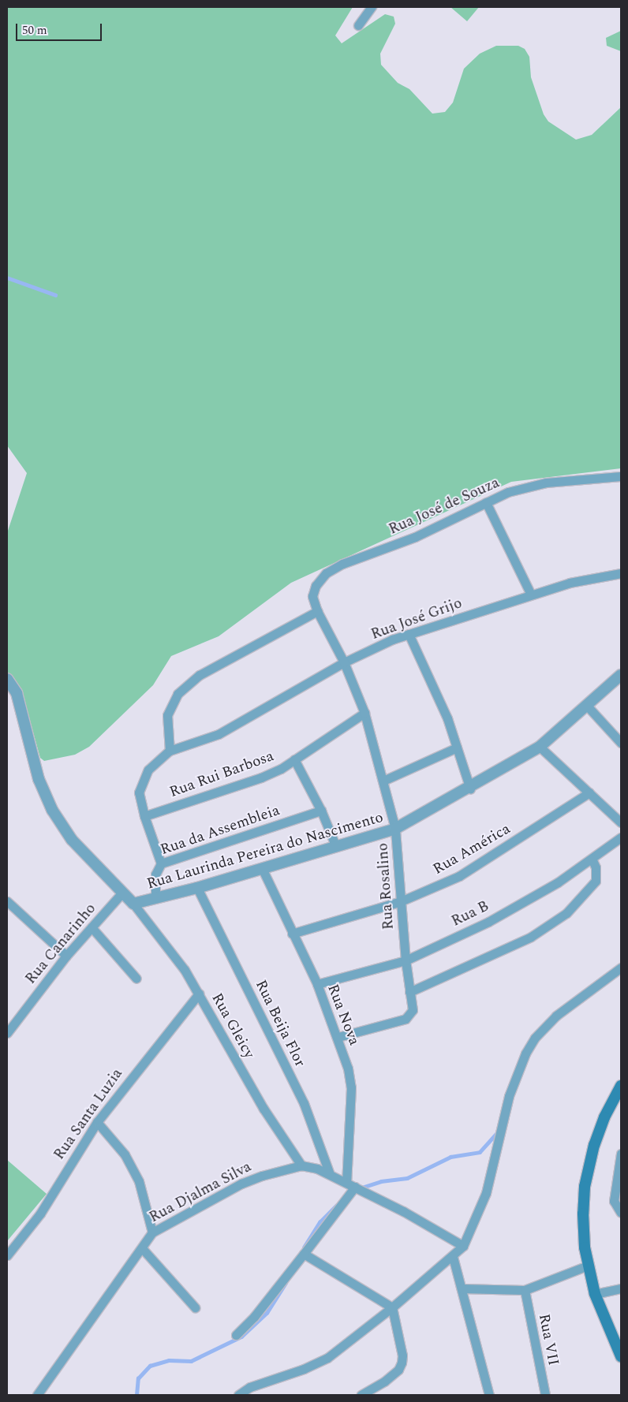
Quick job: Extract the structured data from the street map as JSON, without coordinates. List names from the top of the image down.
{
  "streets": {
    "street": [
      "Rua José de Souza",
      "Rua José Grijo",
      "Rua Rui Barbosa",
      "Rua da Assembleia",
      "Rua América",
      "Rua Laurinda Pereira do Nascimento",
      "Rua Rosalino",
      "Rua B",
      "Rua Canarinho",
      "Rua Nova",
      "Rua Beija Flor",
      "Rua Gleicy",
      "Rua Santa Luzia",
      "Rua Djalma Silva",
      "Rua VII"
    ]
  },
  "crossings": [
    ["Rua José de Souza", "Rua José Grijo"],
    ["Rua José de Souza", "Rua Rosalino"],
    ["Rua José Grijo", "Rua Rosalino"],
    ["Rua Rui Barbosa", "Rua Rosalino"],
    ["Rua da Assembleia", "Rua Laurinda Pereira do Nascimento"],
    ["Rua América", "Rua Rosalino"],
    ["Rua América", "Rua Nova"],
    ["Rua Laurinda Pereira do Nascimento", "Rua Rosalino"],
    ["Rua Laurinda Pereira do Nascimento", "Rua Canarinho"],
    ["Rua Laurinda Pereira do Nascimento", "Rua Nova"],
    ["Rua Laurinda Pereira do Nascimento", "Rua Beija Flor"],
    ["Rua Laurinda Pereira do Nascimento", "Rua Gleicy"],
    ["Rua Rosalino", "Rua B"],
    ["Rua Rosalino", "Rua Nova"],
    ["Rua B", "Rua Nova"],
    ["Rua Nova", "Rua Djalma Silva"],
    ["Rua Beija Flor", "Rua Djalma Silva"],
    ["Rua Gleicy", "Rua Santa Luzia"],
    ["Rua Gleicy", "Rua Djalma Silva"]
  ],
  "scale_bar": "50 m"
}
